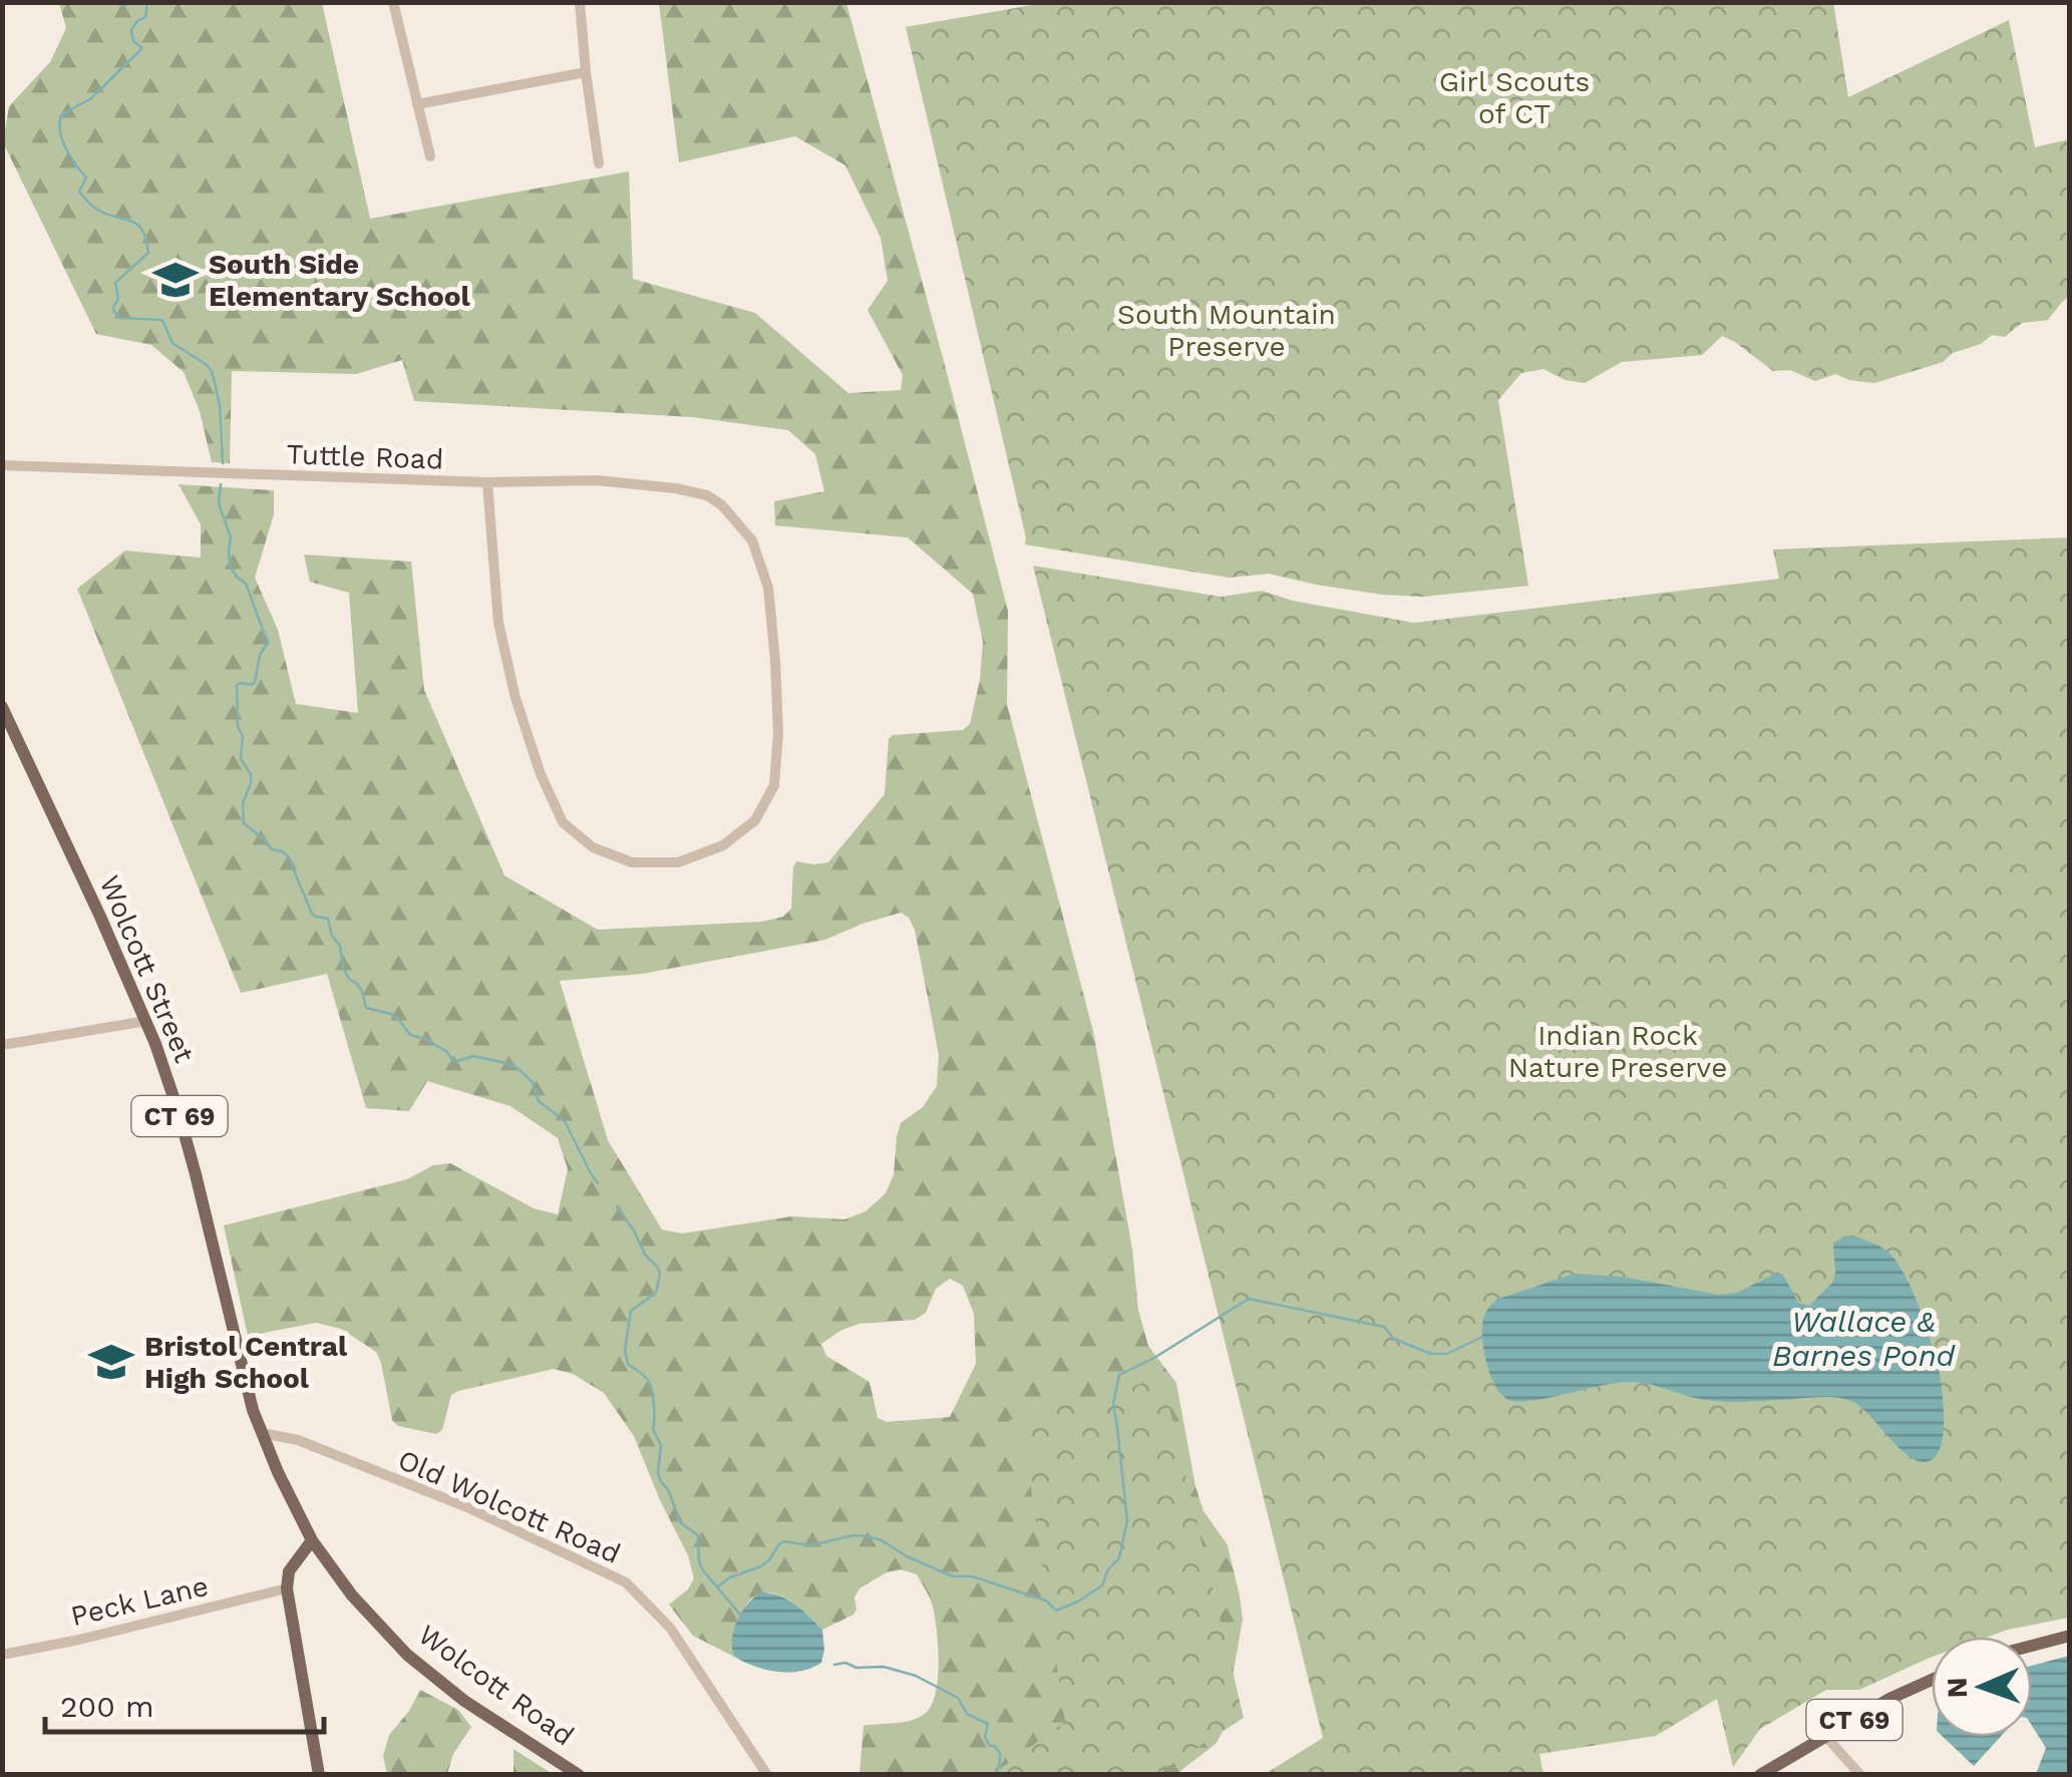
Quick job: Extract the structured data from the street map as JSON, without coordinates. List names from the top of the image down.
{
  "streets": {
    "main road": ["Wolcott Street", "CT 69", "Wolcott Road"],
    "street": ["Tuttle Road", "Old Wolcott Road", "Peck Lane"]
  },
  "crossings": [
    ["Wolcott Street", "Old Wolcott Road"],
    ["Wolcott Street", "Wolcott Road"]
  ],
  "water": ["Wallace & Barnes Pond"],
  "parks": ["Girl Scouts of CT", "South Mountain Preserve", "Indian Rock Nature Preserve"],
  "places": {
    "school or university": ["South Side Elementary School", "Bristol Central High School"]
  },
  "scale_bar": "200 m",
  "north": "left"
}
